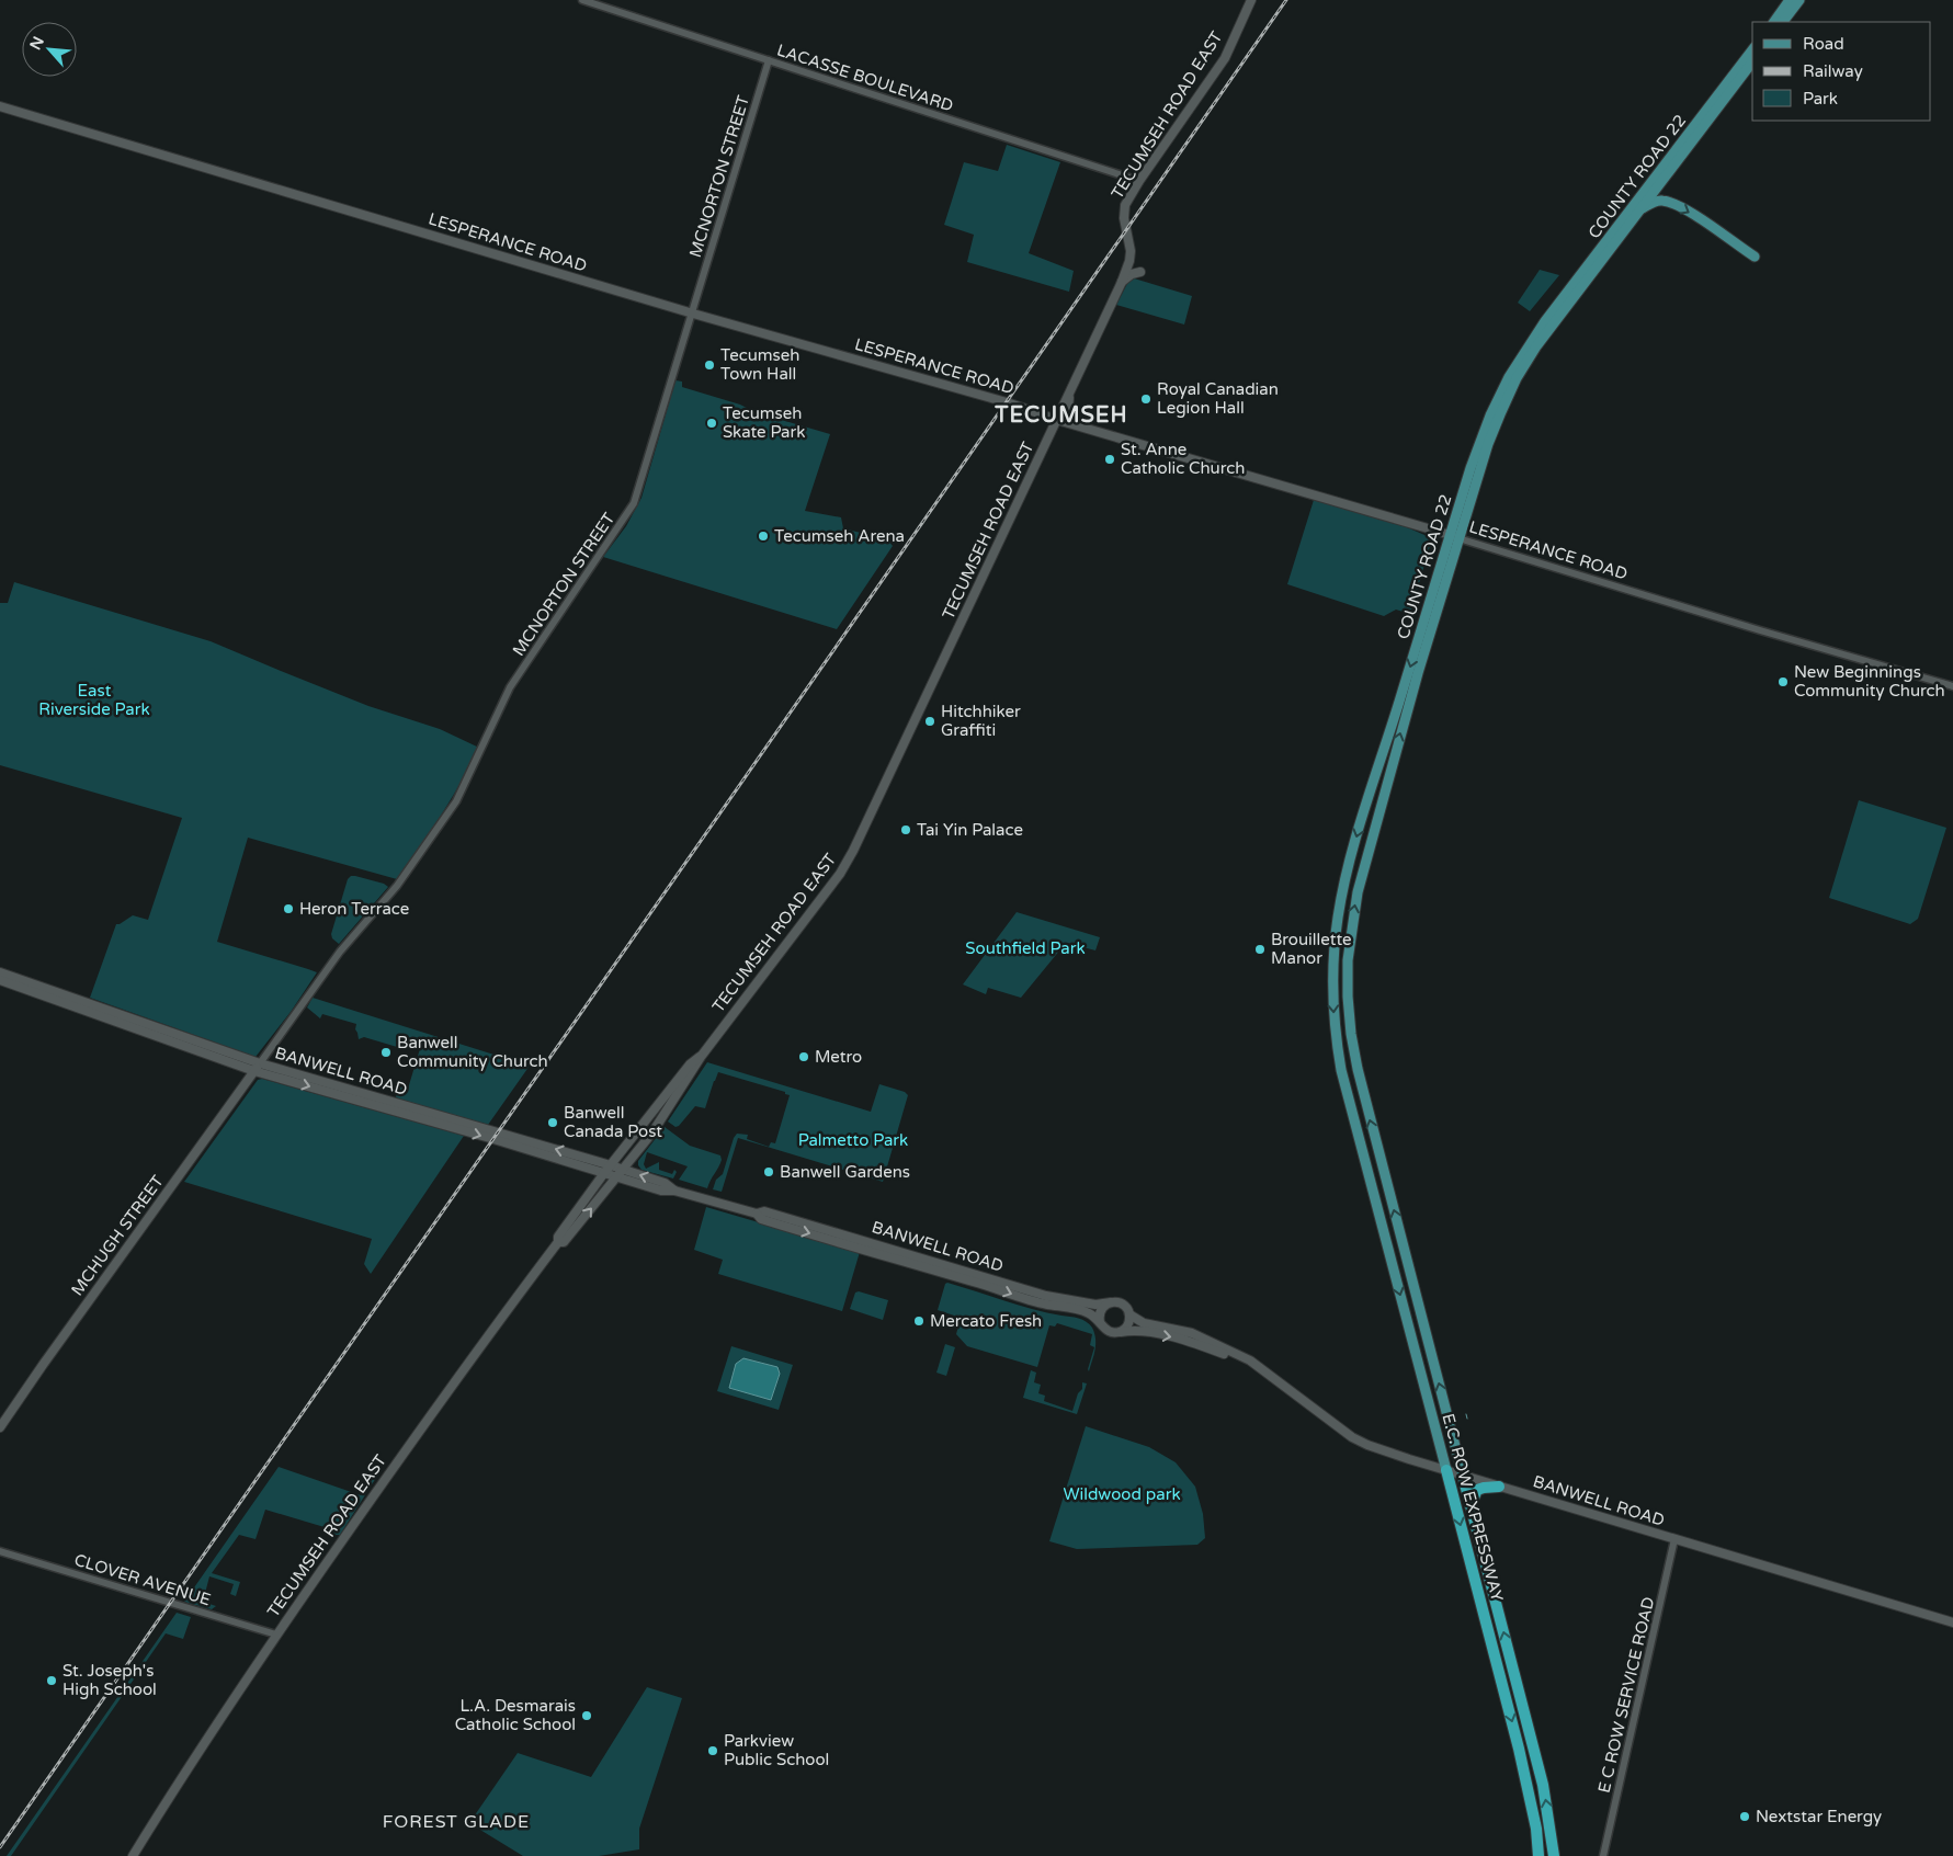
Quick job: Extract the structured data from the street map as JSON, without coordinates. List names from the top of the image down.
{
  "streets": {
    "highway": ["E.C. ROW EXPRESSWAY"],
    "main road": [
      "TECUMSEH ROAD EAST",
      "COUNTY ROAD 22",
      "LESPERANCE ROAD",
      "BANWELL ROAD",
      "MCHUGH STREET"
    ],
    "street": [
      "LACASSE BOULEVARD",
      "MCNORTON STREET",
      "CLOVER AVENUE",
      "E C ROW SERVICE ROAD"
    ]
  },
  "crossings": [
    ["LACASSE BOULEVARD", "TECUMSEH ROAD EAST"],
    ["LACASSE BOULEVARD", "MCNORTON STREET"],
    ["TECUMSEH ROAD EAST", "LESPERANCE ROAD"],
    ["TECUMSEH ROAD EAST", "BANWELL ROAD"],
    ["TECUMSEH ROAD EAST", "CLOVER AVENUE"],
    ["MCNORTON STREET", "LESPERANCE ROAD"],
    ["MCNORTON STREET", "BANWELL ROAD"],
    ["MCNORTON STREET", "MCHUGH STREET"],
    ["COUNTY ROAD 22", "LESPERANCE ROAD"],
    ["COUNTY ROAD 22", "E.C. ROW EXPRESSWAY"],
    ["BANWELL ROAD", "MCHUGH STREET"],
    ["BANWELL ROAD", "E.C. ROW EXPRESSWAY"],
    ["BANWELL ROAD", "E C ROW SERVICE ROAD"]
  ],
  "districts": ["TECUMSEH", "FOREST GLADE"],
  "parks": [
    "East Riverside Park",
    "Southfield Park",
    "Palmetto Park",
    "Wildwood park"
  ],
  "places": [
    "Tecumseh Town Hall",
    "Royal Canadian Legion Hall",
    "Tecumseh Skate Park",
    "St. Anne Catholic Church",
    "Tecumseh Arena",
    "New Beginnings Community Church",
    "Hitchhiker Graffiti",
    "Tai Yin Palace",
    "Heron Terrace",
    "Brouillette Manor",
    "Banwell Community Church",
    "Metro",
    "Banwell Canada Post",
    "Banwell Gardens",
    "Mercato Fresh",
    "St. Joseph's High School",
    "L.A. Desmarais Catholic School",
    "Parkview Public School",
    "Nextstar Energy"
  ],
  "legend": ["Road", "Railway", "Park"],
  "north": "top left"
}
